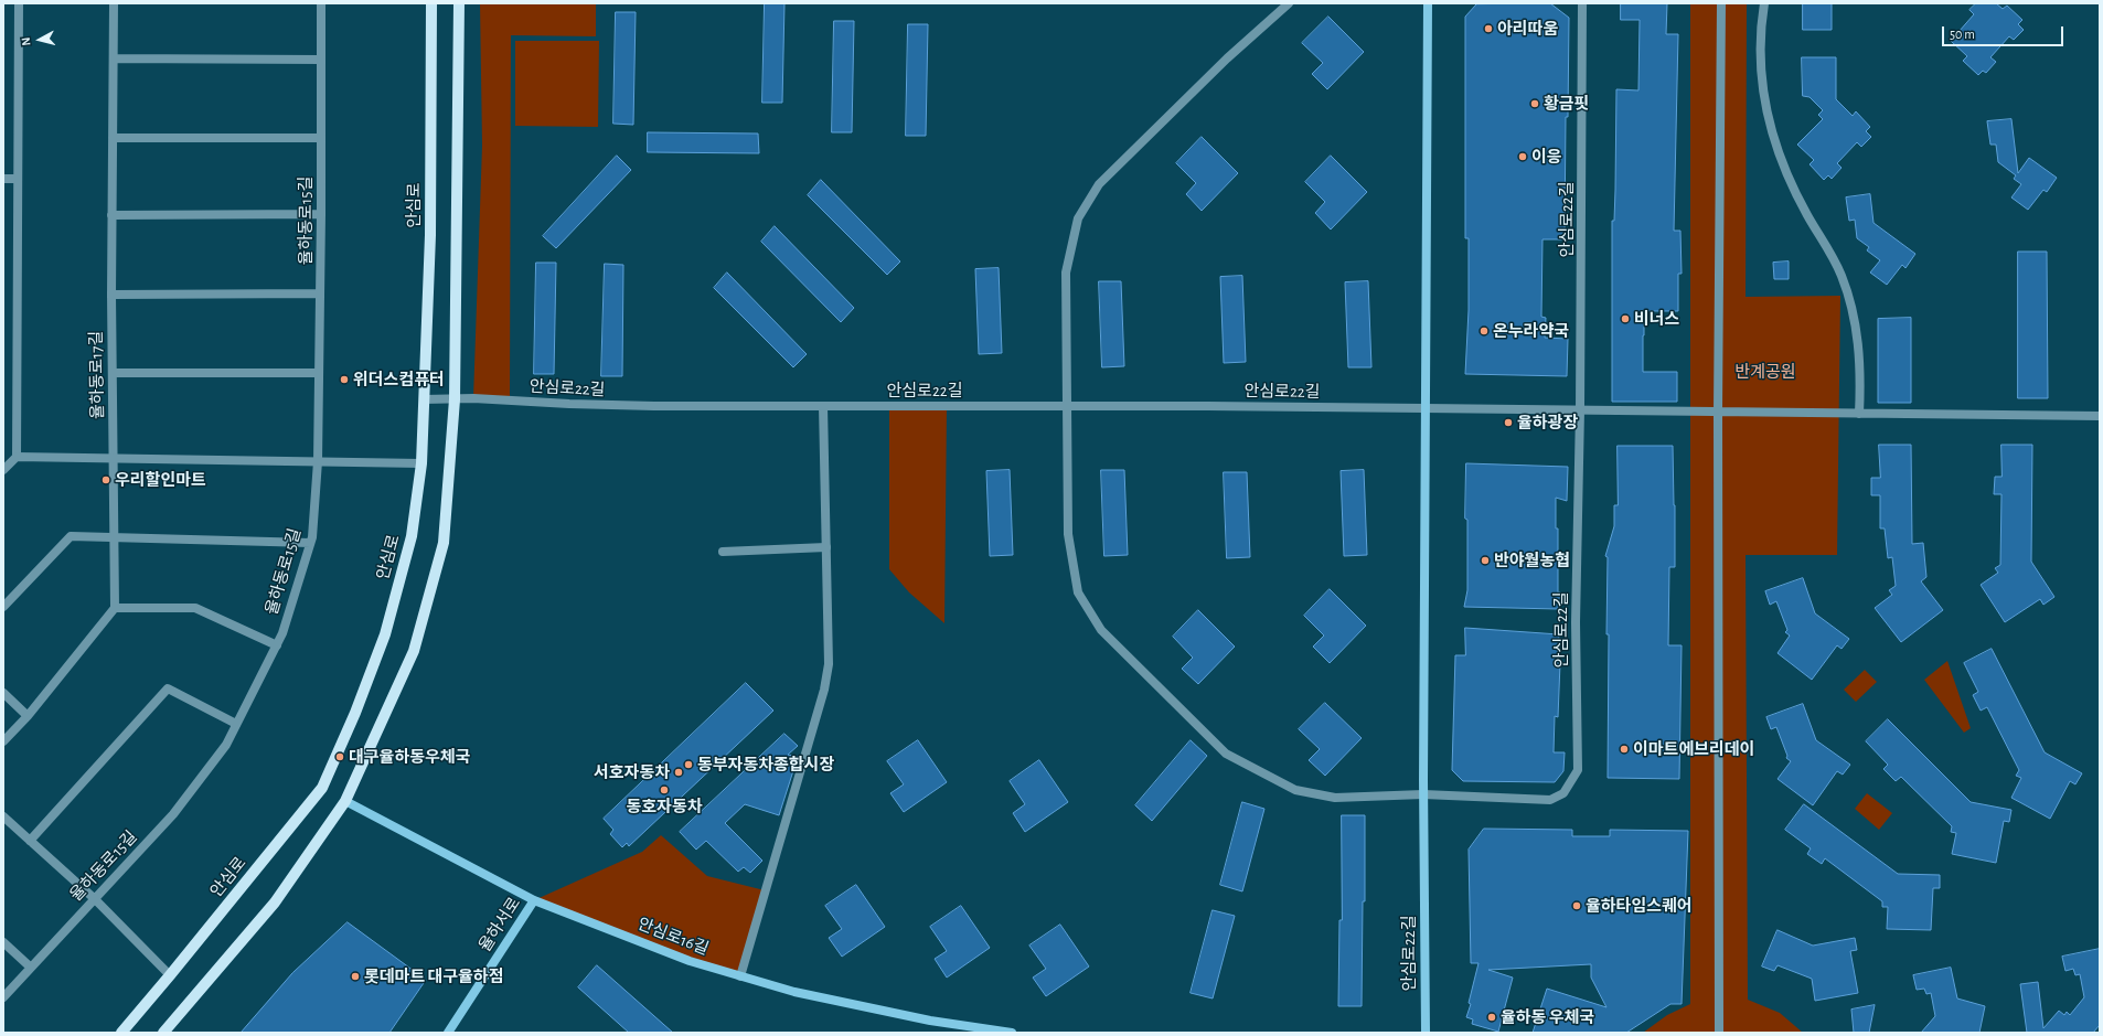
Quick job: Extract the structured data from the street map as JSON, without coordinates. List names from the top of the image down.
{
  "streets": {
    "main road": [
      "안심로",
      "안심로22길",
      "율하서로",
      "안심로16길"
    ],
    "street": ["율하동로15길", "율하동로17길"]
  },
  "crossings": [
    ["안심로", "안심로22길"],
    ["율하서로", "안심로16길"]
  ],
  "parks": ["반계공원"],
  "places": [
    "아리따움",
    "황금핏",
    "이응",
    "비너스",
    "온누라약국",
    "위더스컴퓨터",
    "율하광장",
    "우리할인마트",
    "반야월농협",
    "이마트에브리데이",
    "대구율하동우체국",
    "동부자동차종합시장",
    "서호자동차",
    "동호자동차",
    "율하타임스퀘어",
    "롯데마트 대구율하점",
    "율하동 우체국"
  ],
  "scale_bar": "50 m",
  "north": "left"
}
